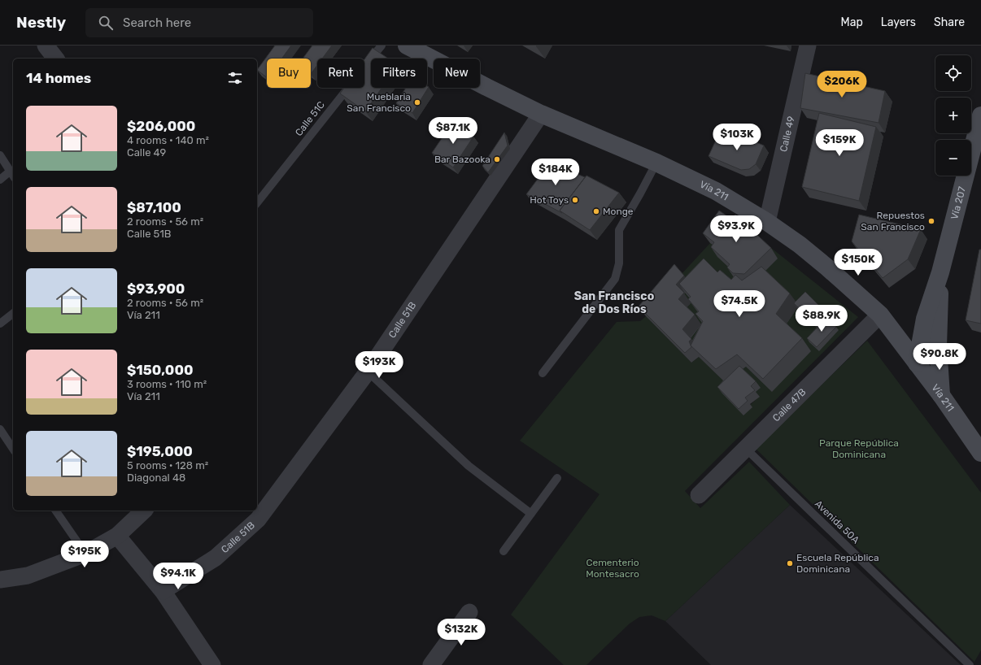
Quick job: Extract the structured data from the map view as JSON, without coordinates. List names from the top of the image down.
{
  "streets": {
    "main road": ["Vía 211", "Vía 207"],
    "street": ["Calle 49", "Calle 51B", "Calle 47B"],
    "lane": ["Calle 51C", "Avenida 50A"]
  },
  "crossings": [
    ["Calle 49", "Vía 211"],
    ["Vía 211", "Vía 207"],
    ["Vía 211", "Calle 51B"],
    ["Vía 211", "Calle 47B"],
    ["Calle 47B", "Avenida 50A"]
  ],
  "districts": ["San Francisco de Dos Ríos"],
  "parks": ["Parque República Dominicana", "Cementerio Montesacro"],
  "places": [
    "Mueblaria San Francisco",
    "Bar Bazooka",
    "Hot Toys",
    "Monge",
    "Repuestos San Francisco",
    "Escuela República Dominicana"
  ],
  "page": {
    "header": "Nestly",
    "search": "Search here",
    "nav": ["Map", "Layers", "Share"],
    "map_buttons": ["+", "−"],
    "chip": [
      "Buy",
      "Rent",
      "Filters",
      "New"
    ],
    "heading": "14 homes",
    "price": [
      "$206K",
      "$87.1K",
      "$103K",
      "$159K",
      "$184K",
      "$93.9K",
      "$150K",
      "$74.5K",
      "$88.9K",
      "$90.8K",
      "$193K",
      "$195K",
      "$94.1K",
      "$132K"
    ],
    "list": [
      {
        "name": "$206,000",
        "note": "4 rooms · 140 m² · Calle 49"
      },
      {
        "name": "$87,100",
        "note": "2 rooms · 56 m² · Calle 51B"
      },
      {
        "name": "$93,900",
        "note": "2 rooms · 56 m² · Vía 211"
      },
      {
        "name": "$150,000",
        "note": "3 rooms · 110 m² · Vía 211"
      },
      {
        "name": "$195,000",
        "note": "5 rooms · 128 m² · Diagonal 48"
      }
    ]
  }
}
